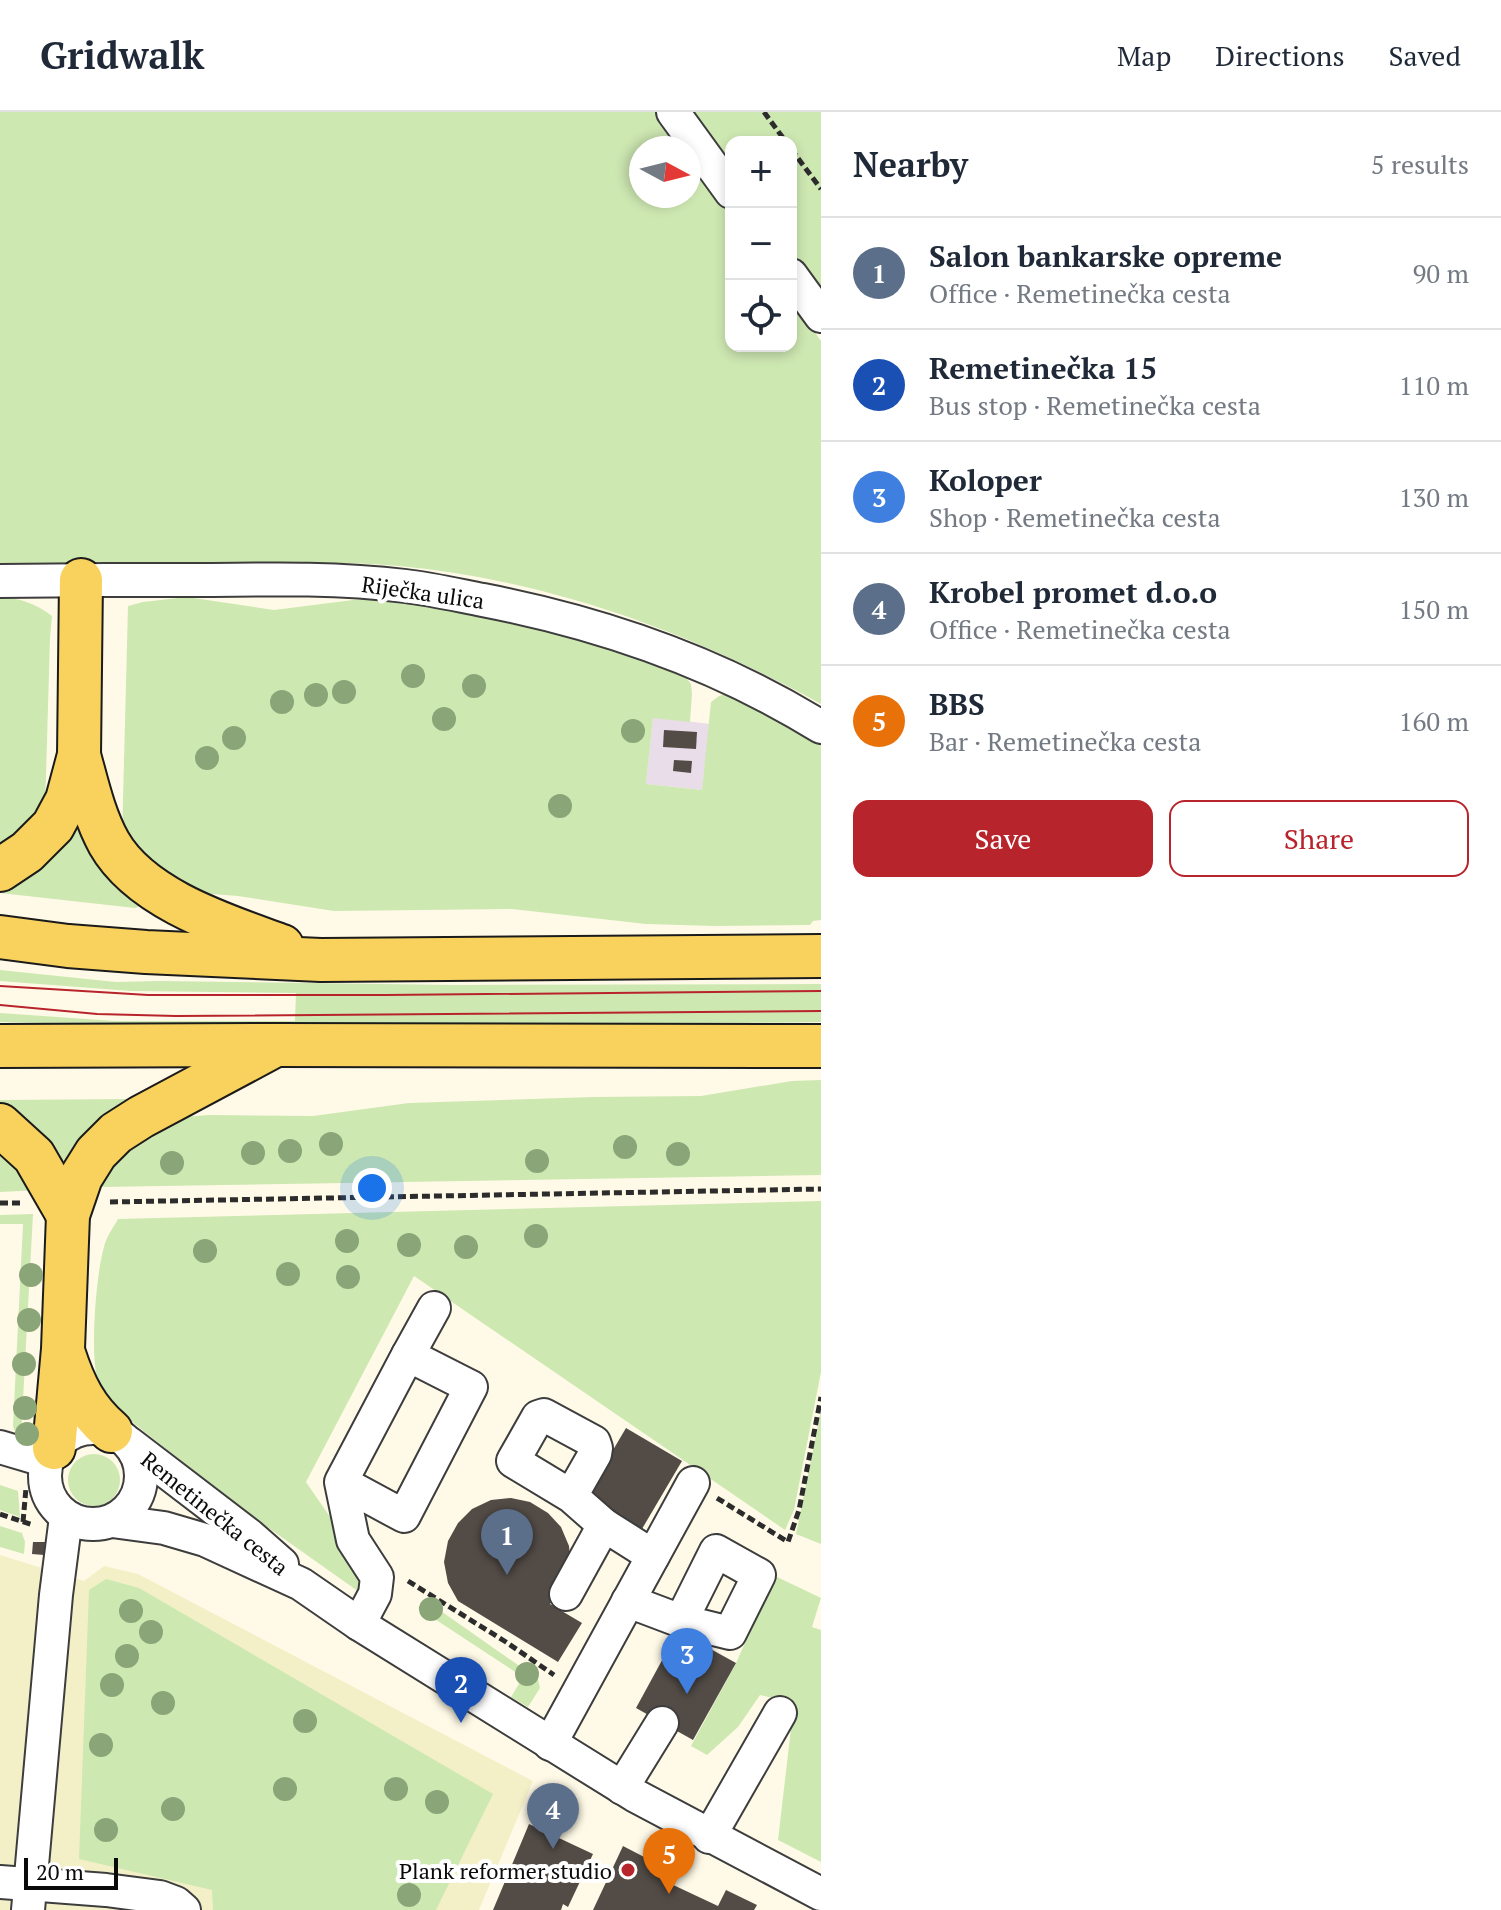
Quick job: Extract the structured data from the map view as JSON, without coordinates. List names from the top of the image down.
{
  "streets": {
    "street": ["Riječka ulica", "Remetinečka cesta"]
  },
  "places": ["Plank reformer studio"],
  "scale_bar": "20 m",
  "north": "right",
  "page": {
    "header": "Gridwalk",
    "nav": ["Map", "Directions", "Saved"],
    "heading": ["Nearby", "5 results"],
    "map_buttons": ["+", "−"],
    "list": [
      {
        "mark": "1",
        "name": "Salon bankarske opreme",
        "note": "Office · Remetinečka cesta",
        "value": "90 m"
      },
      {
        "mark": "2",
        "name": "Remetinečka 15",
        "note": "Bus stop · Remetinečka cesta",
        "value": "110 m"
      },
      {
        "mark": "3",
        "name": "Koloper",
        "note": "Shop · Remetinečka cesta",
        "value": "130 m"
      },
      {
        "mark": "4",
        "name": "Krobel promet d.o.o",
        "note": "Office · Remetinečka cesta",
        "value": "150 m"
      },
      {
        "mark": "5",
        "name": "BBS",
        "note": "Bar · Remetinečka cesta",
        "value": "160 m"
      }
    ],
    "buttons": ["Save", "Share"],
    "pins": [
      "1",
      "3",
      "2",
      "4",
      "5"
    ],
    "scale": "20 m"
  }
}
